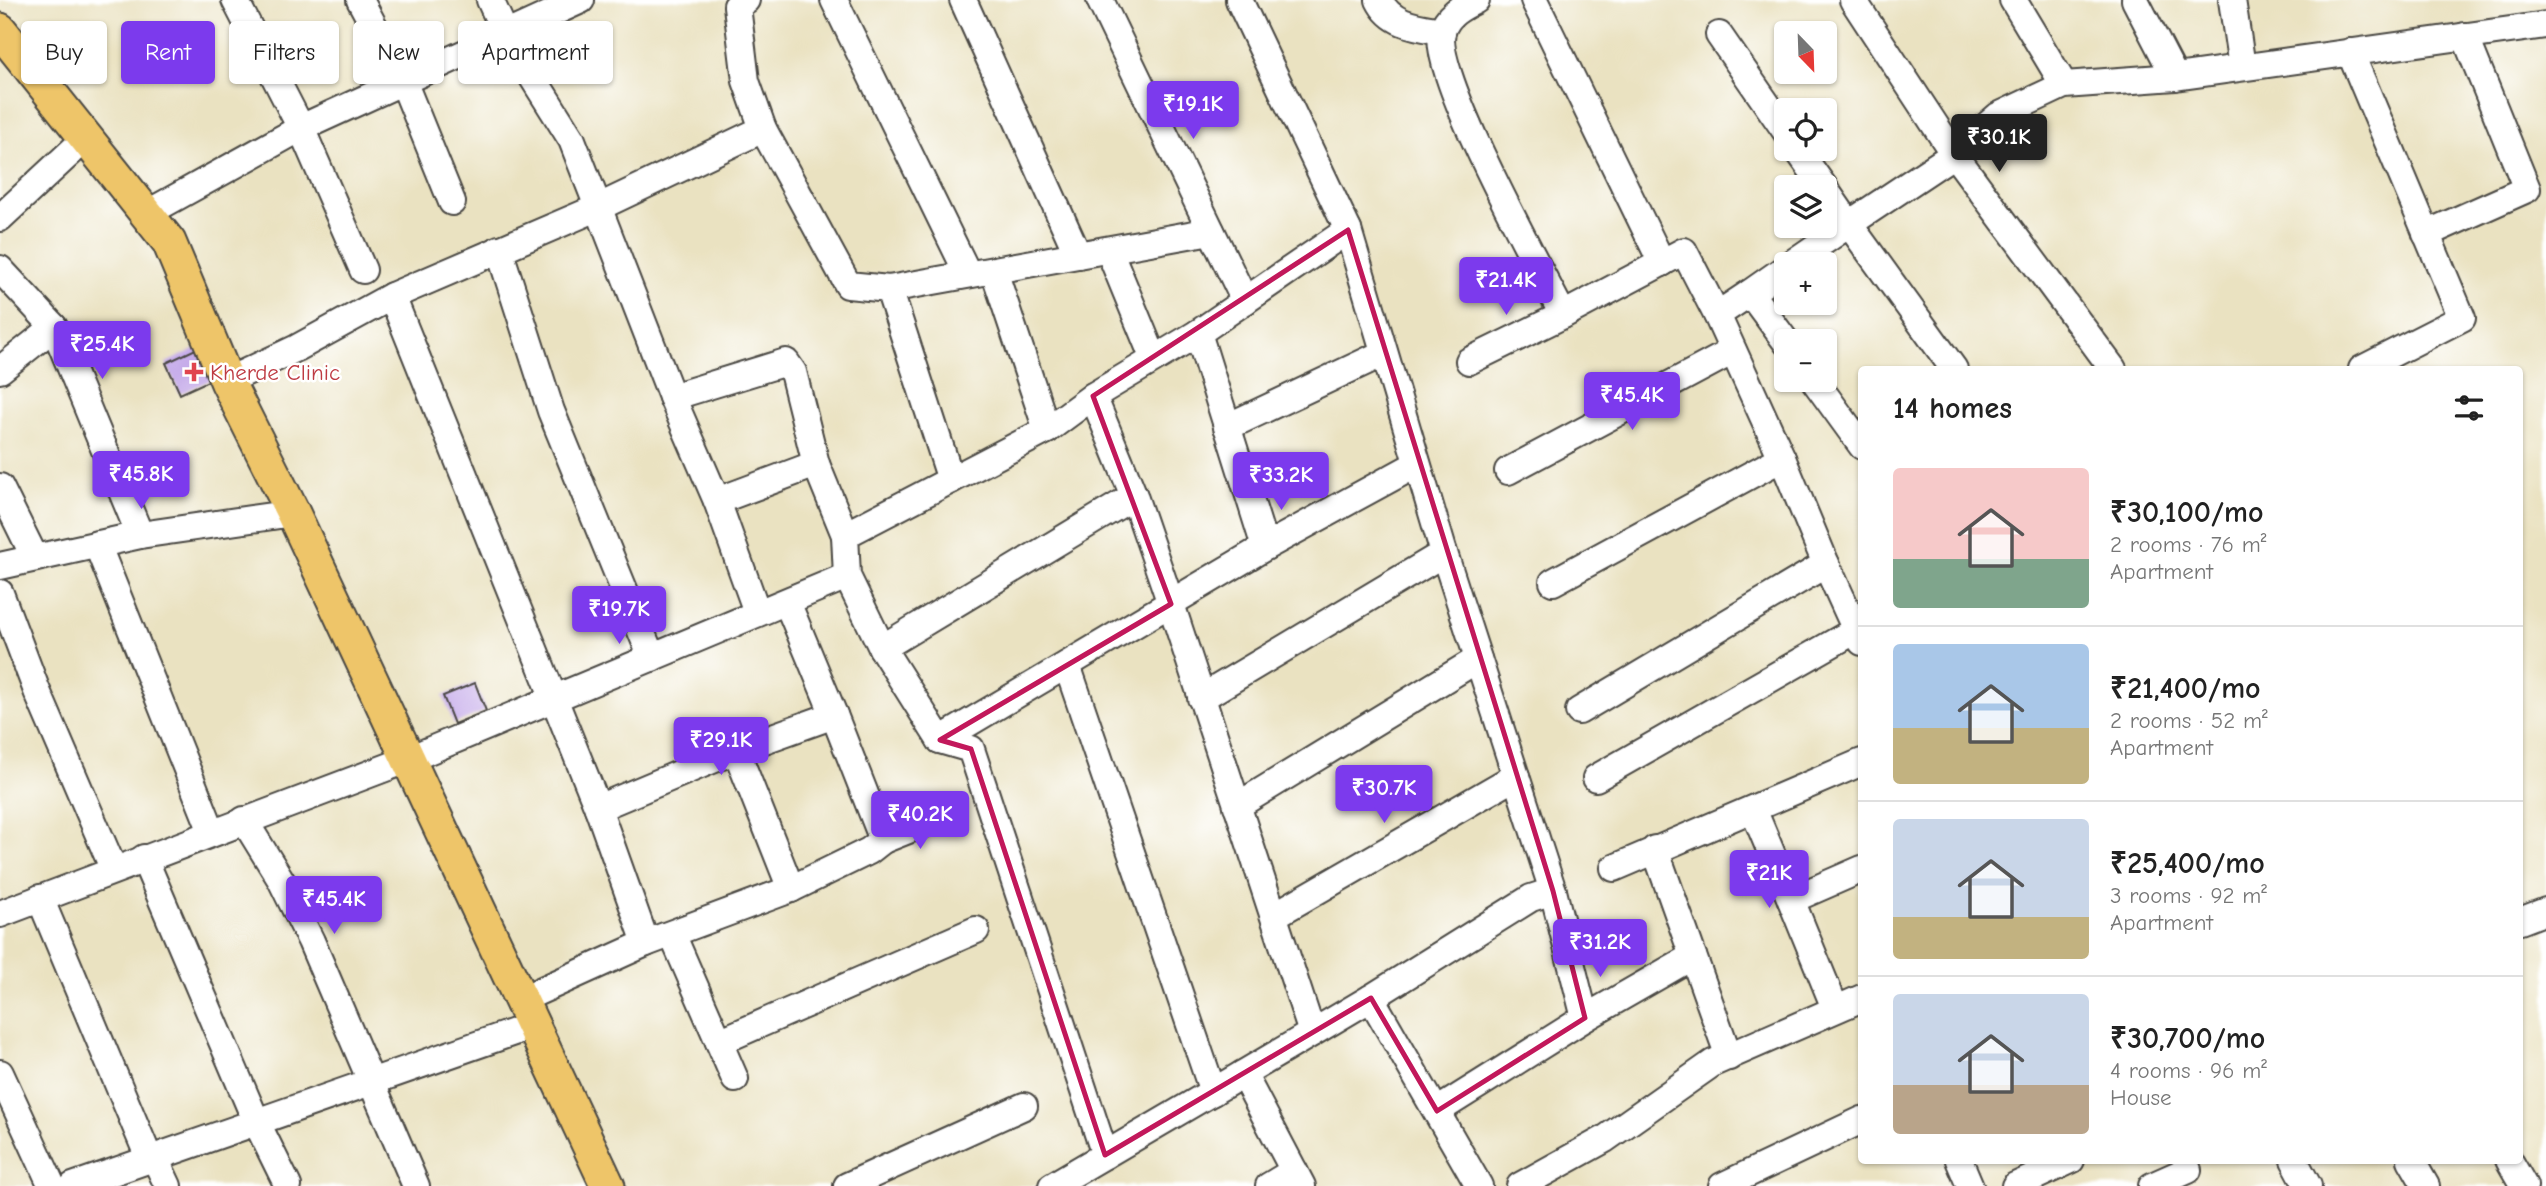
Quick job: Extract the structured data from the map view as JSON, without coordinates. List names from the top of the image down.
{
  "places": {
    "health": ["Kherde Clinic"]
  },
  "north": "bottom right",
  "page": {
    "map_buttons": ["+", "−"],
    "chip": [
      "Buy",
      "Rent",
      "Filters",
      "New",
      "Apartment"
    ],
    "price": [
      "₹19.1K",
      "₹30.1K",
      "₹21.4K",
      "₹25.4K",
      "₹45.4K",
      "₹45.8K",
      "₹33.2K",
      "₹19.7K",
      "₹29.1K",
      "₹30.7K",
      "₹40.2K",
      "₹21K",
      "₹45.4K",
      "₹31.2K"
    ],
    "heading": "14 homes",
    "list": [
      {
        "name": "₹30,100/mo",
        "note": "2 rooms · 76 m² · Apartment"
      },
      {
        "name": "₹21,400/mo",
        "note": "2 rooms · 52 m² · Apartment"
      },
      {
        "name": "₹25,400/mo",
        "note": "3 rooms · 92 m² · Apartment"
      },
      {
        "name": "₹30,700/mo",
        "note": "4 rooms · 96 m² · House"
      }
    ]
  }
}
